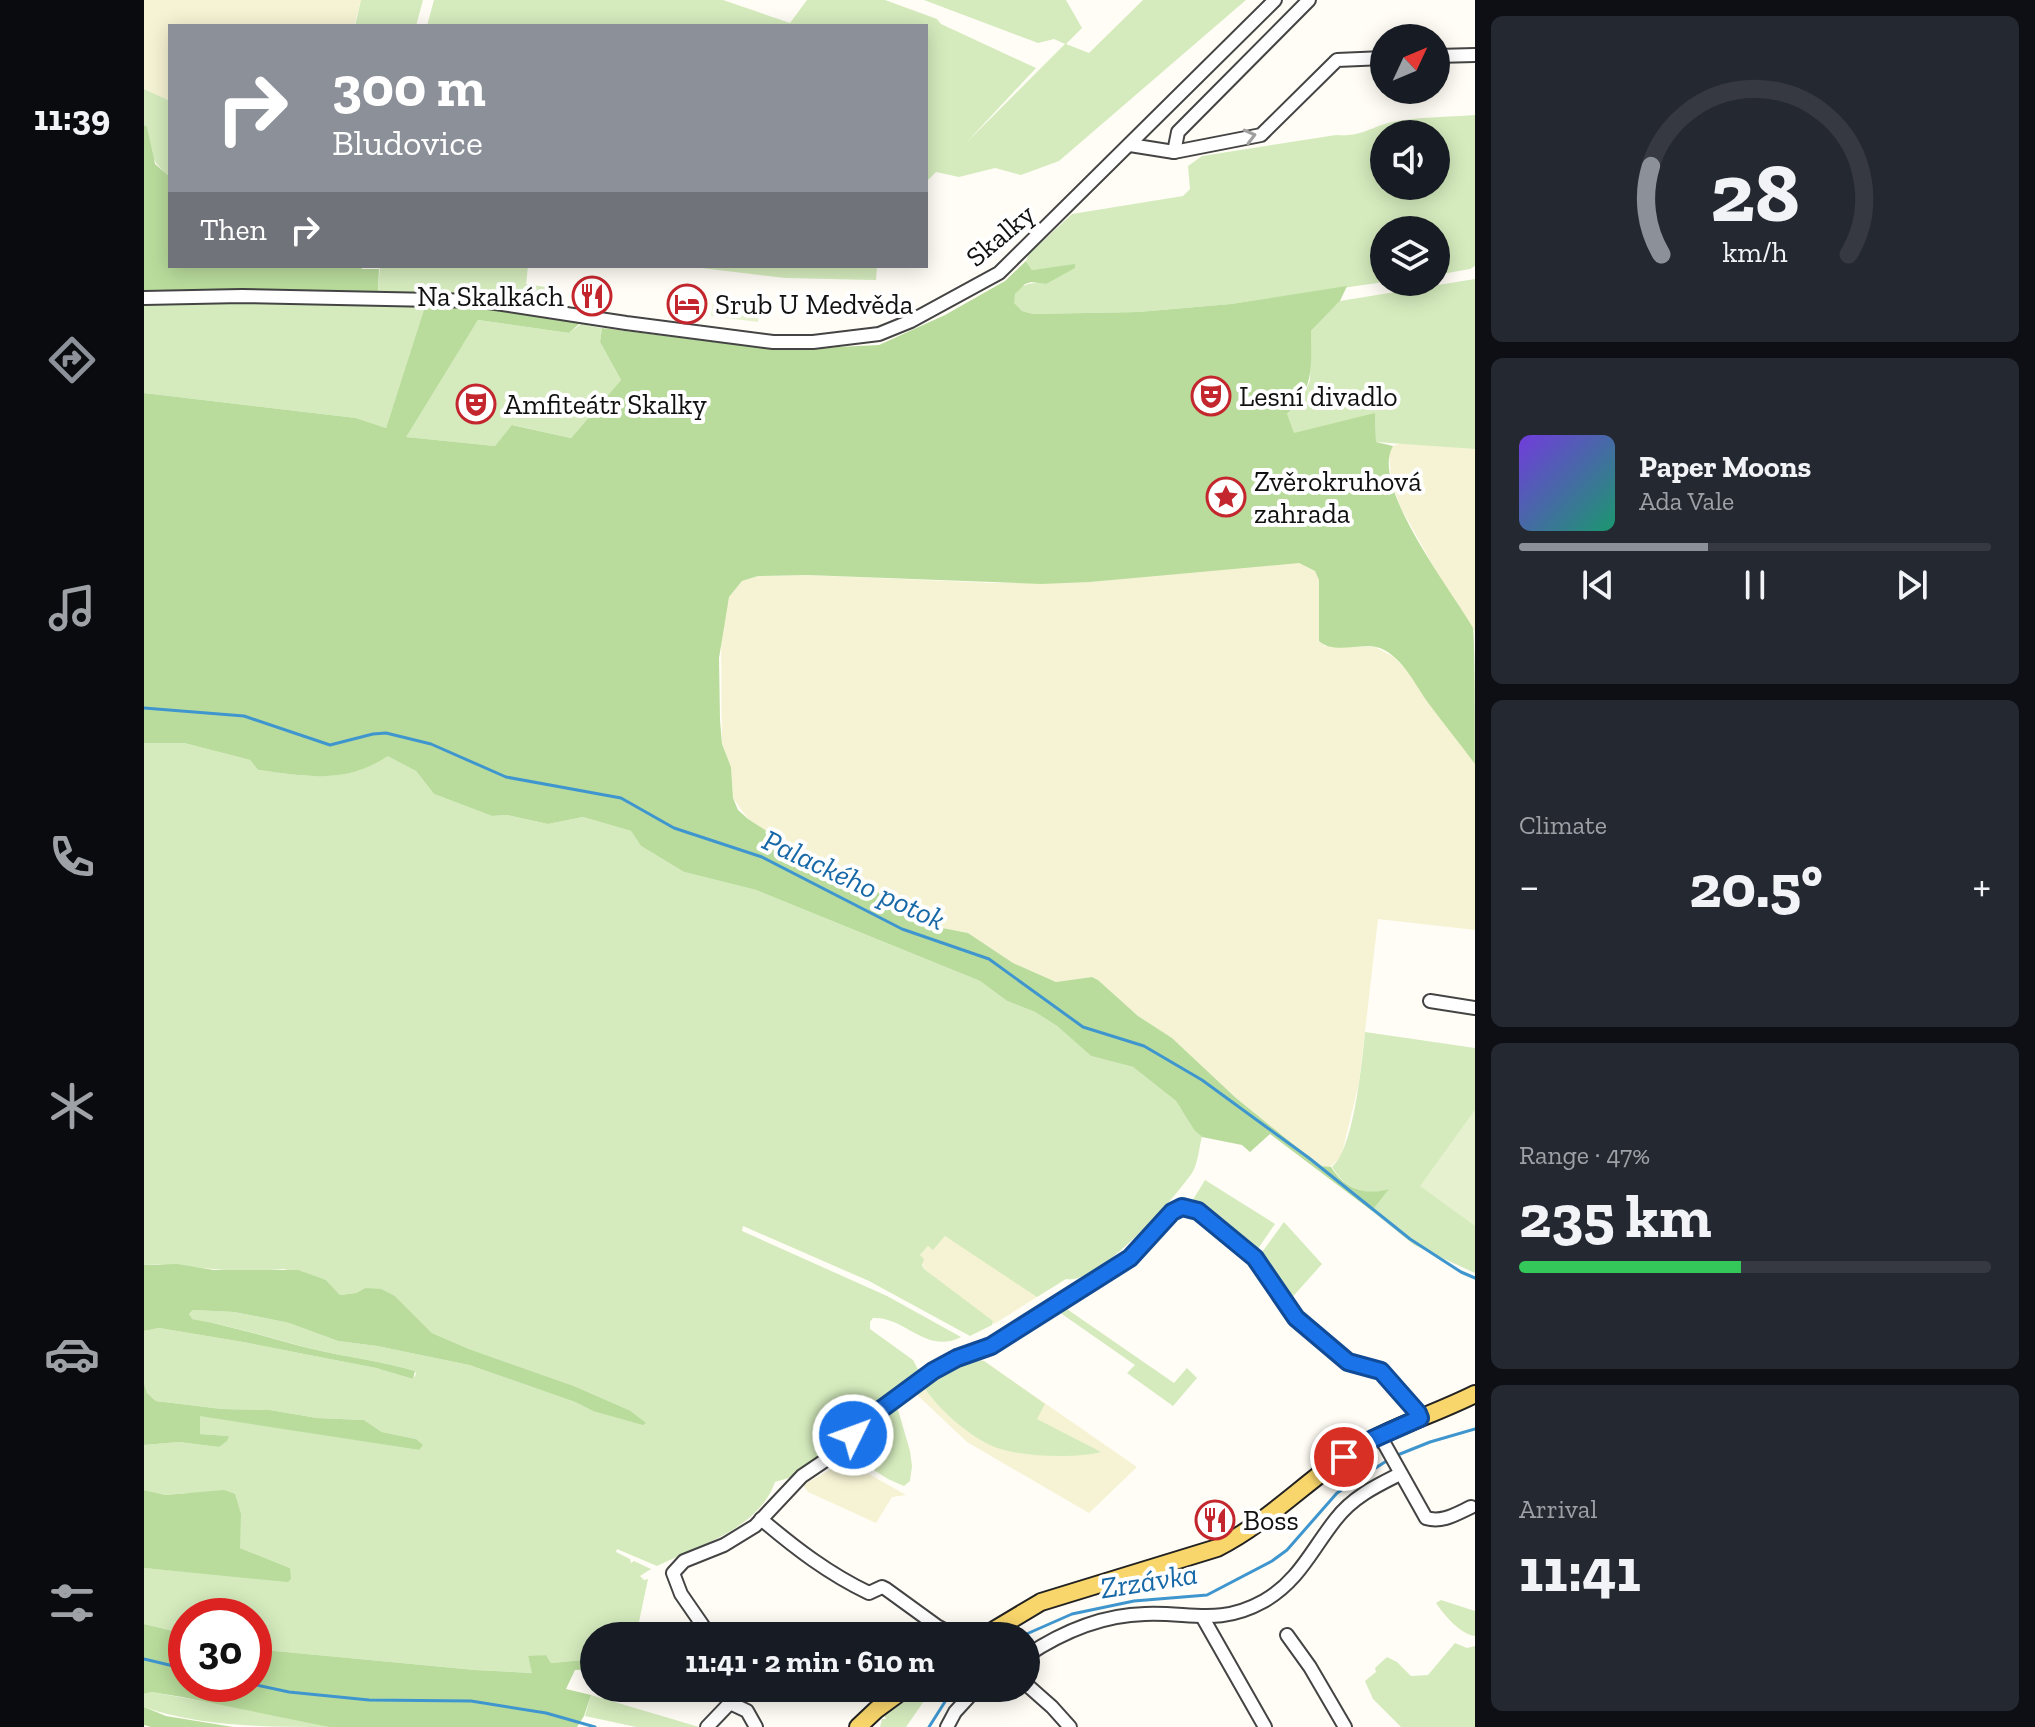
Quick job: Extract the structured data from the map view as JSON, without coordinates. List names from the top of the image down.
{
  "streets": {
    "street": ["Skalky"]
  },
  "water": ["Palackého potok", "Zrzávka"],
  "places": {
    "restaurant": ["Na Skalkách", "Boss"],
    "hotel": ["Srub U Medvěda"],
    "theatre": ["Lesní divadlo", "Amfiteátr Skalky"],
    "place": ["Zvěrokruhová zahrada"]
  },
  "north": "top right",
  "page": {
    "tabs": "11:39",
    "turn": ["300 m", "Bludovice"],
    "then": "Then",
    "song": ["Paper Moons", "Ada Vale"],
    "tile": [
      "Climate",
      ["Range · 47%", "235 km"],
      ["Arrival", "11:41"]
    ],
    "heat": ["−", "20.5°", "+"],
    "limit": "30",
    "trip": "11:41 · 2 min · 610 m",
    "gauge": ["28", "km/h"]
  }
}
